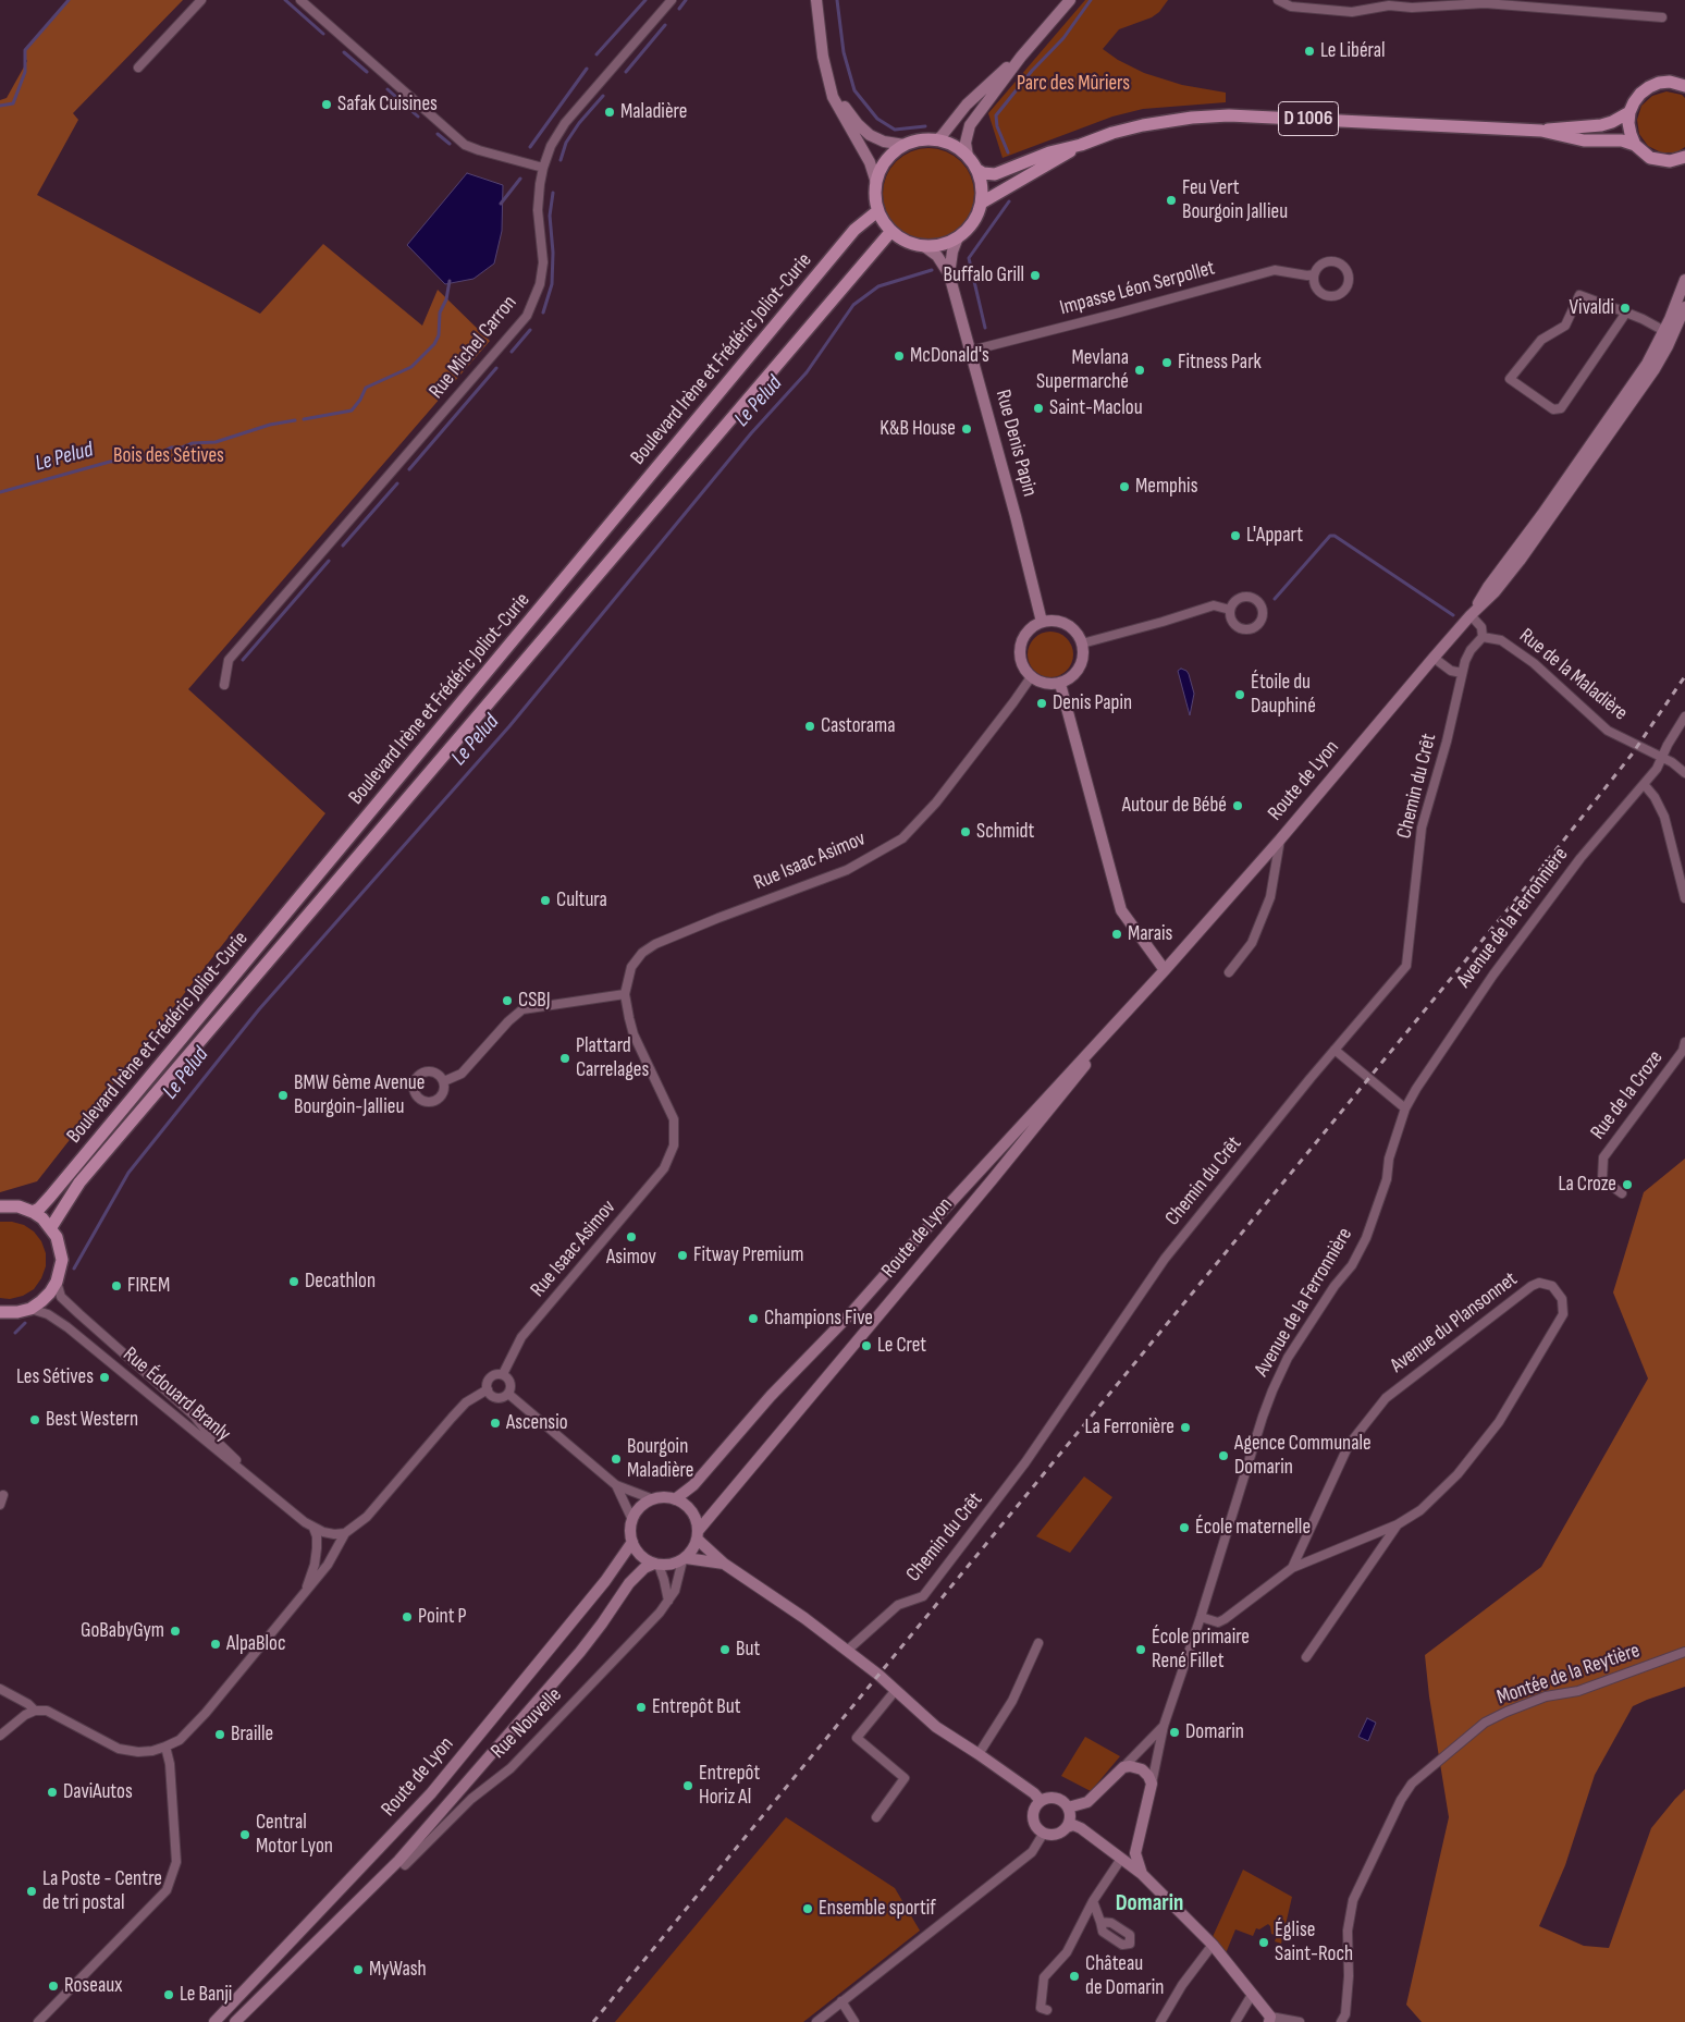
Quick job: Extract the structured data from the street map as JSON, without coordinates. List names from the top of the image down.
{
  "streets": {
    "main road": [
      "D 1006",
      "Boulevard Irène et Frédéric Joliot-Curie",
      "Rue Denis Papin",
      "Route de Lyon",
      "Avenue de la Ferronnière"
    ],
    "street": [
      "Impasse Léon Serpollet",
      "Rue Michel Carron",
      "Rue de la Maladière",
      "Chemin du Crêt",
      "Rue Isaac Asimov",
      "Rue de la Croze",
      "Avenue du Plansonnet",
      "Rue Édouard Branly",
      "Montée de la Reytière",
      "Rue Nouvelle"
    ]
  },
  "crossings": [
    ["D 1006", "Boulevard Irène et Frédéric Joliot-Curie"],
    ["D 1006", "Rue Denis Papin"],
    ["Impasse Léon Serpollet", "Rue Denis Papin"],
    ["Boulevard Irène et Frédéric Joliot-Curie", "Rue Denis Papin"],
    ["Rue Denis Papin", "Rue Isaac Asimov"],
    ["Rue de la Maladière", "Chemin du Crêt"],
    ["Rue de la Maladière", "Avenue de la Ferronnière"],
    ["Route de Lyon", "Rue Nouvelle"],
    ["Avenue de la Ferronnière", "Avenue du Plansonnet"]
  ],
  "districts": ["Domarin"],
  "water": ["Le Pelud"],
  "parks": ["Parc des Mûriers", "Bois des Sétives"],
  "places": [
    "Le Libéral",
    "Safak Cuisines",
    "Maladière",
    "Feu Vert Bourgoin Jallieu",
    "Buffalo Grill",
    "Vivaldi",
    "McDonald's",
    "Fitness Park",
    "Mevlana Supermarché",
    "Saint-Maclou",
    "K&B House",
    "Memphis",
    "L'Appart",
    "Étoile du Dauphiné",
    "Denis Papin",
    "Castorama",
    "Autour de Bébé",
    "Schmidt",
    "Cultura",
    "Marais",
    "CSBJ",
    "Plattard Carrelages",
    "BMW 6ème Avenue Bourgoin-Jallieu",
    "La Croze",
    "Asimov",
    "Fitway Premium",
    "Decathlon",
    "FIREM",
    "Champions Five",
    "Le Cret",
    "Les Sétives",
    "Best Western",
    "Ascensio",
    "La Ferronière",
    "Agence Communale Domarin",
    "Bourgoin Maladière",
    "École maternelle",
    "Point P",
    "GoBabyGym",
    "AlpaBloc",
    "But",
    "École primaire René Fillet",
    "Entrepôt But",
    "Domarin",
    "Braille",
    "Entrepôt Horiz Al",
    "DaviAutos",
    "Central Motor Lyon",
    "La Poste - Centre de tri postal",
    "Ensemble sportif",
    "Église Saint-Roch",
    "MyWash",
    "Château de Domarin",
    "Roseaux",
    "Le Banji"
  ]
}
